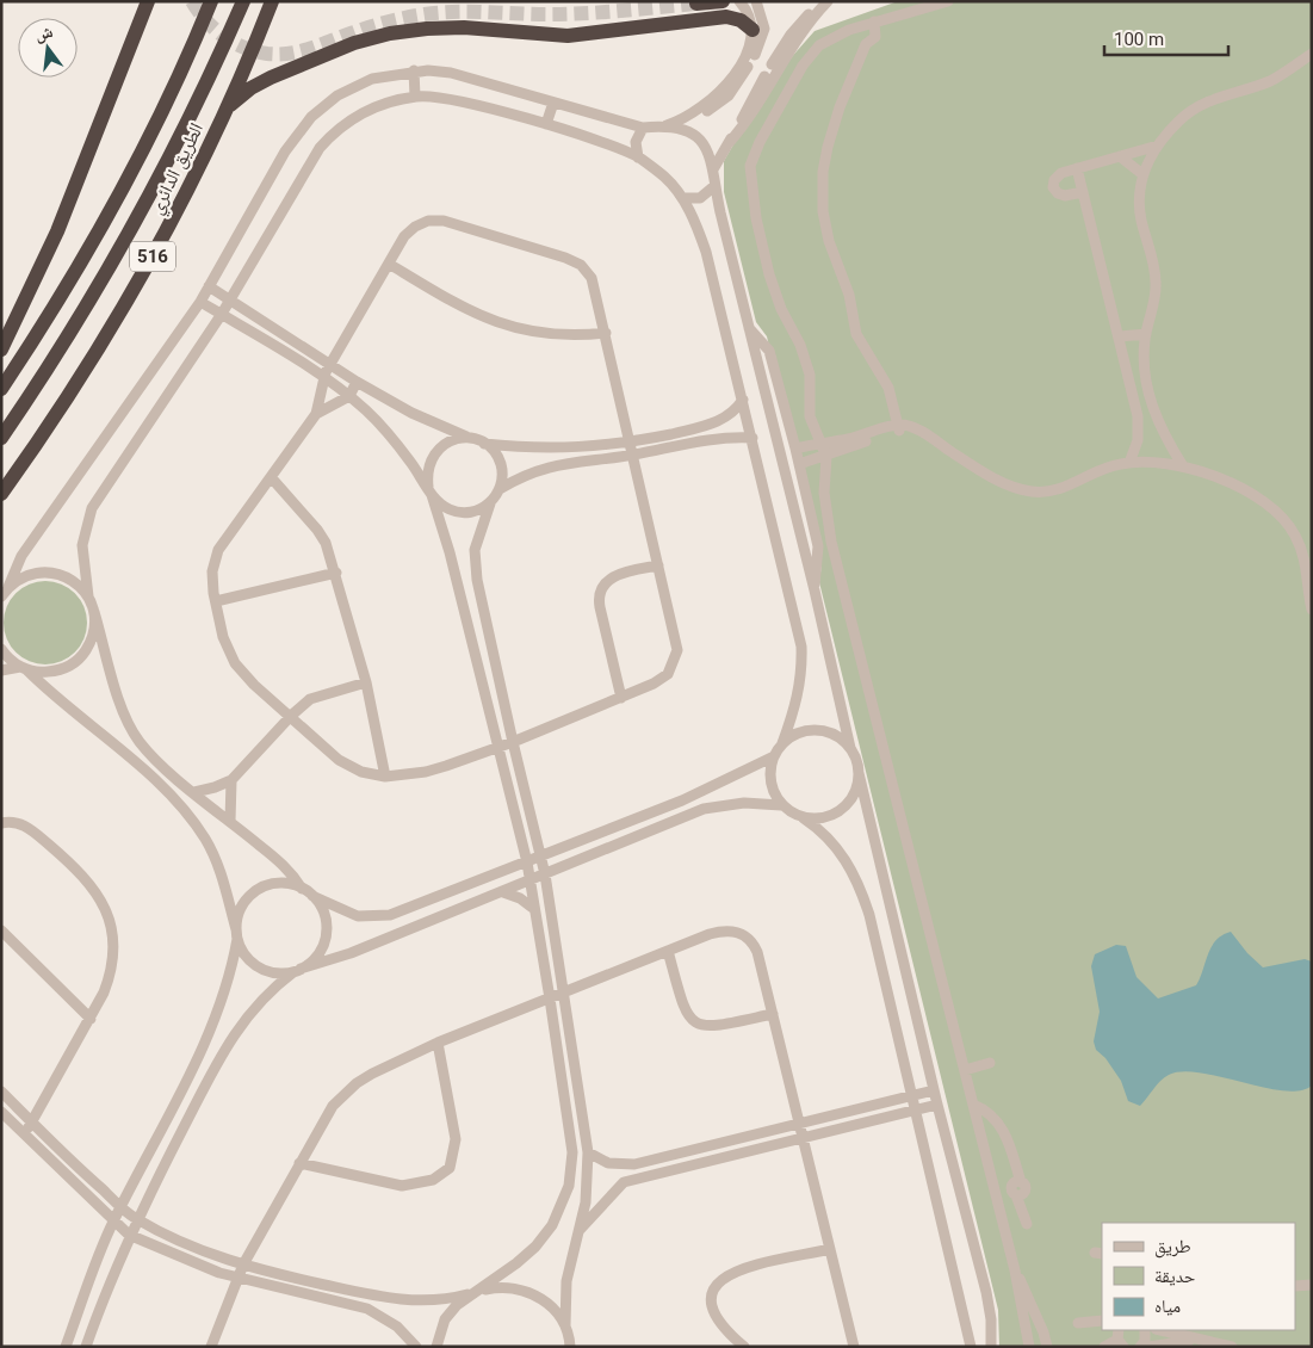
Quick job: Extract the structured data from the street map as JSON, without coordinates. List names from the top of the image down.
{
  "streets": {
    "highway": ["الطريق الدائري", "516"]
  },
  "legend": ["طريق", "حديقة", "مياه"],
  "scale_bar": "100 m",
  "north": "top"
}
